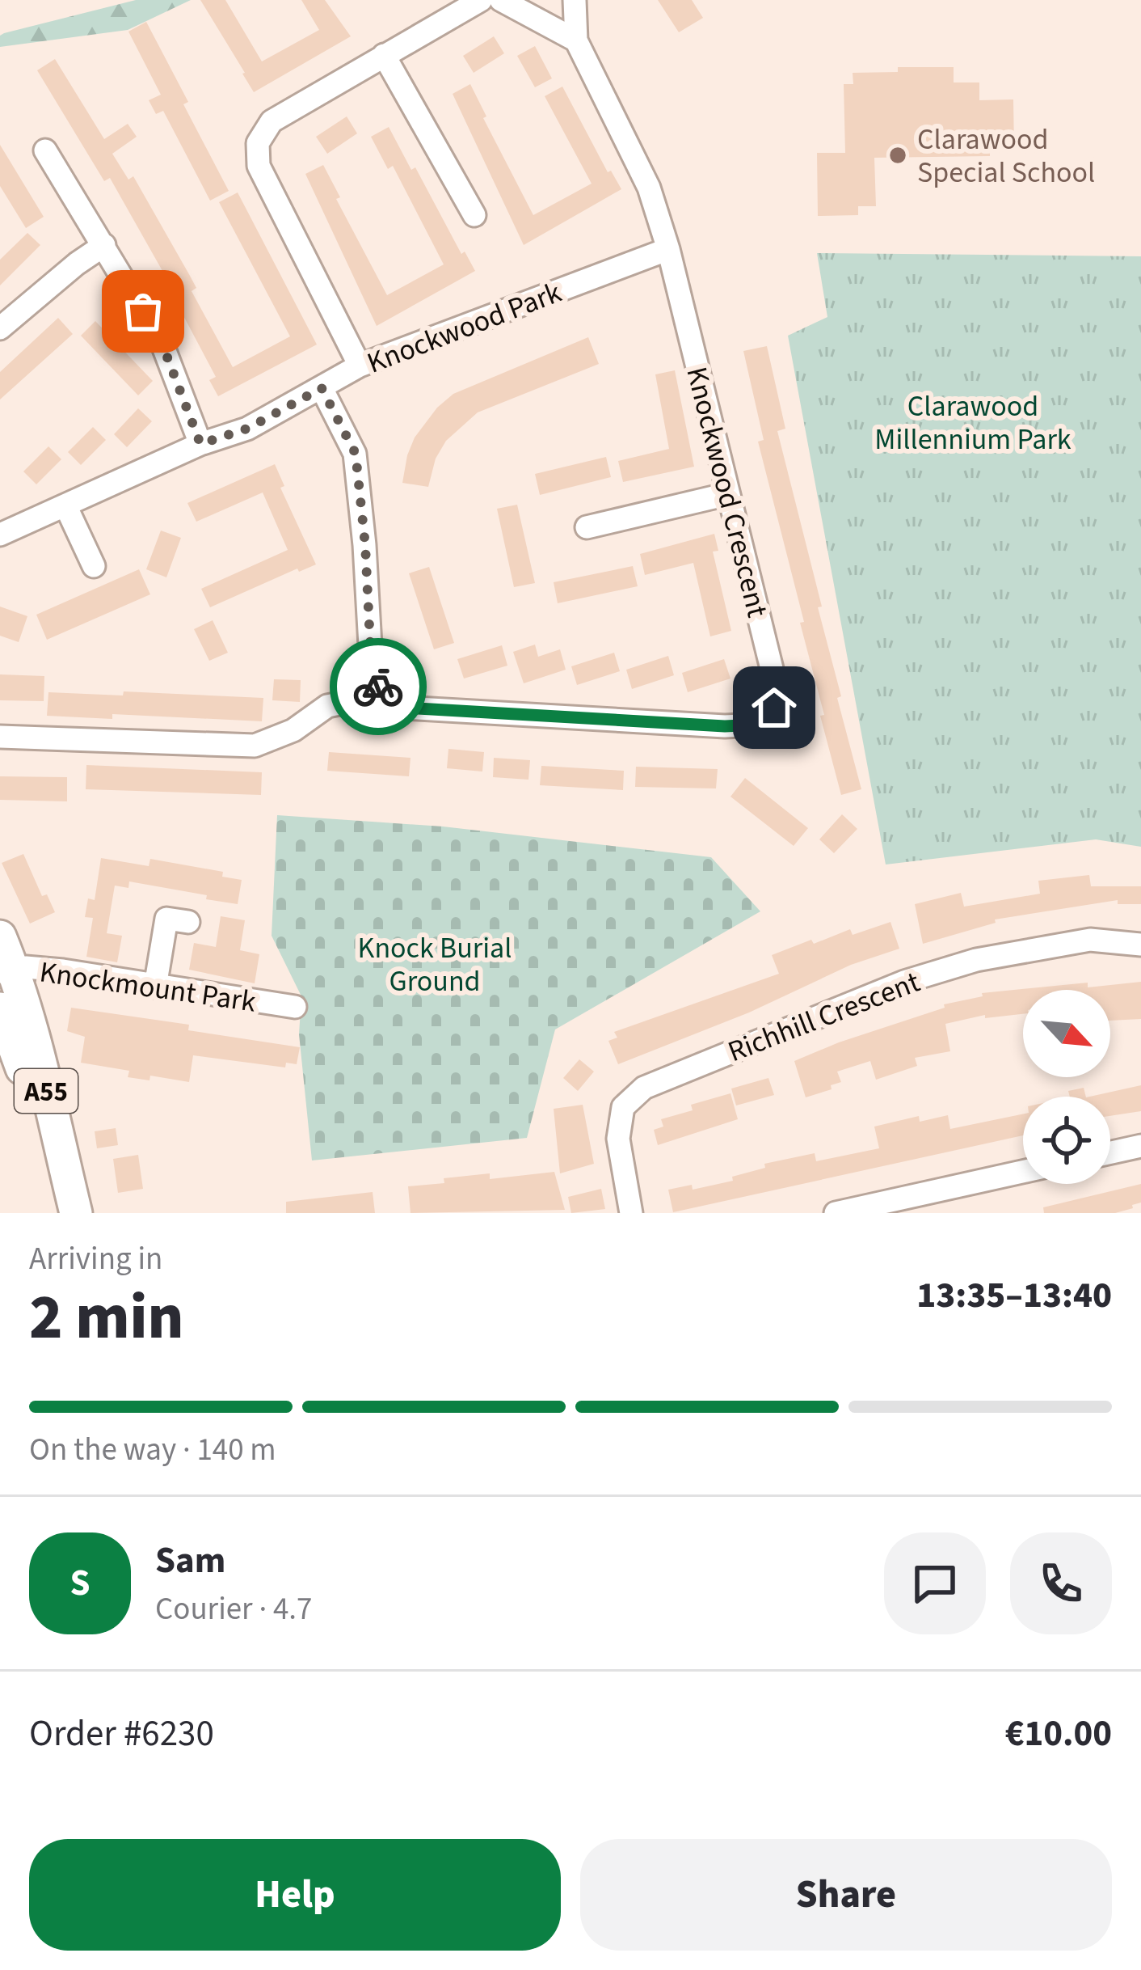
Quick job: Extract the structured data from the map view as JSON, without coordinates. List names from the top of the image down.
{
  "streets": {
    "highway": ["A55"],
    "street": [
      "Knockwood Park",
      "Knockwood Crescent",
      "Knockmount Park",
      "Richhill Crescent"
    ]
  },
  "crossings": [
    ["Knockwood Park", "Knockwood Crescent"],
    ["Knockmount Park", "A55"]
  ],
  "parks": ["Clarawood Millennium Park", "Knock Burial Ground"],
  "places": ["Clarawood Special School"],
  "north": "bottom right",
  "page": {
    "heading": ["2 min", "Arriving in", "13:35–13:40"],
    "panel": [
      "Sam",
      "Courier · 4.7",
      "Order #6230",
      "€10.00"
    ],
    "bar": "On the way · 140 m",
    "round": "S",
    "buttons": ["Help", "Share"]
  }
}
